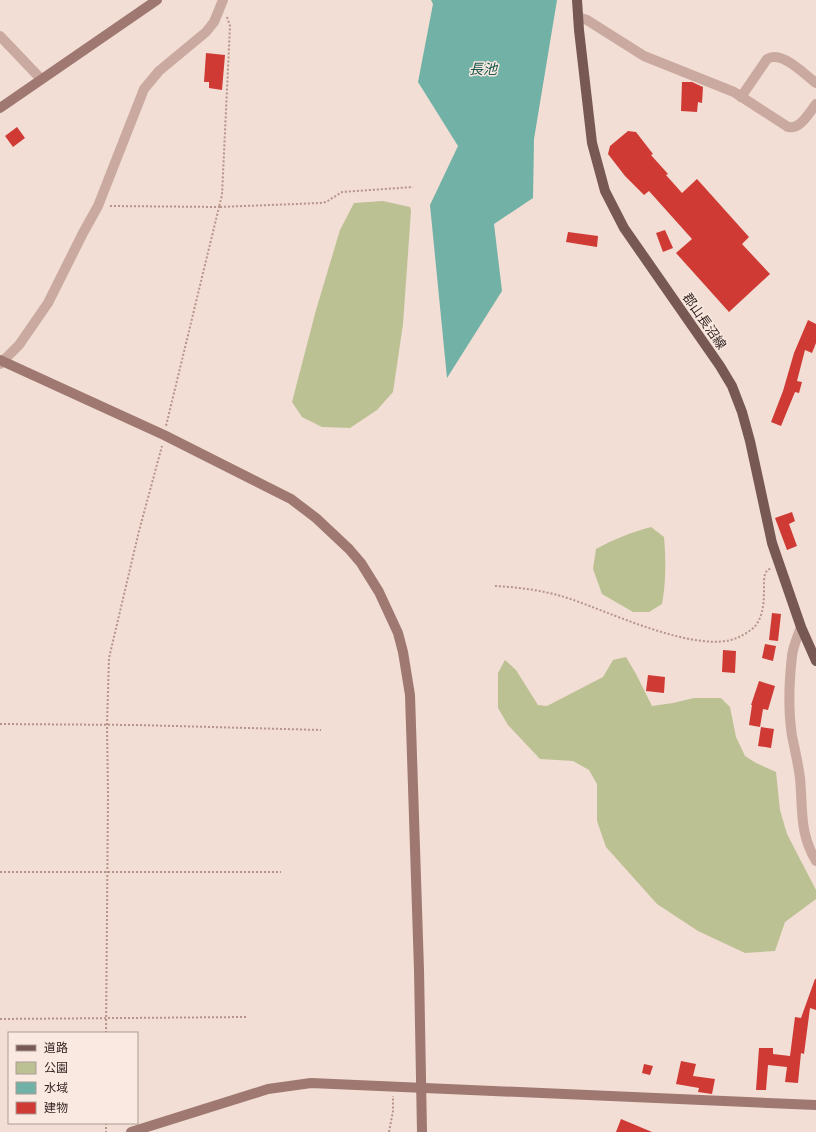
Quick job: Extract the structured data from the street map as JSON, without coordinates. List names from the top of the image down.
{
  "streets": {
    "main road": ["郡山長沼線"]
  },
  "water": ["長池"],
  "legend": [
    "道路",
    "公園",
    "水域",
    "建物"
  ]
}
